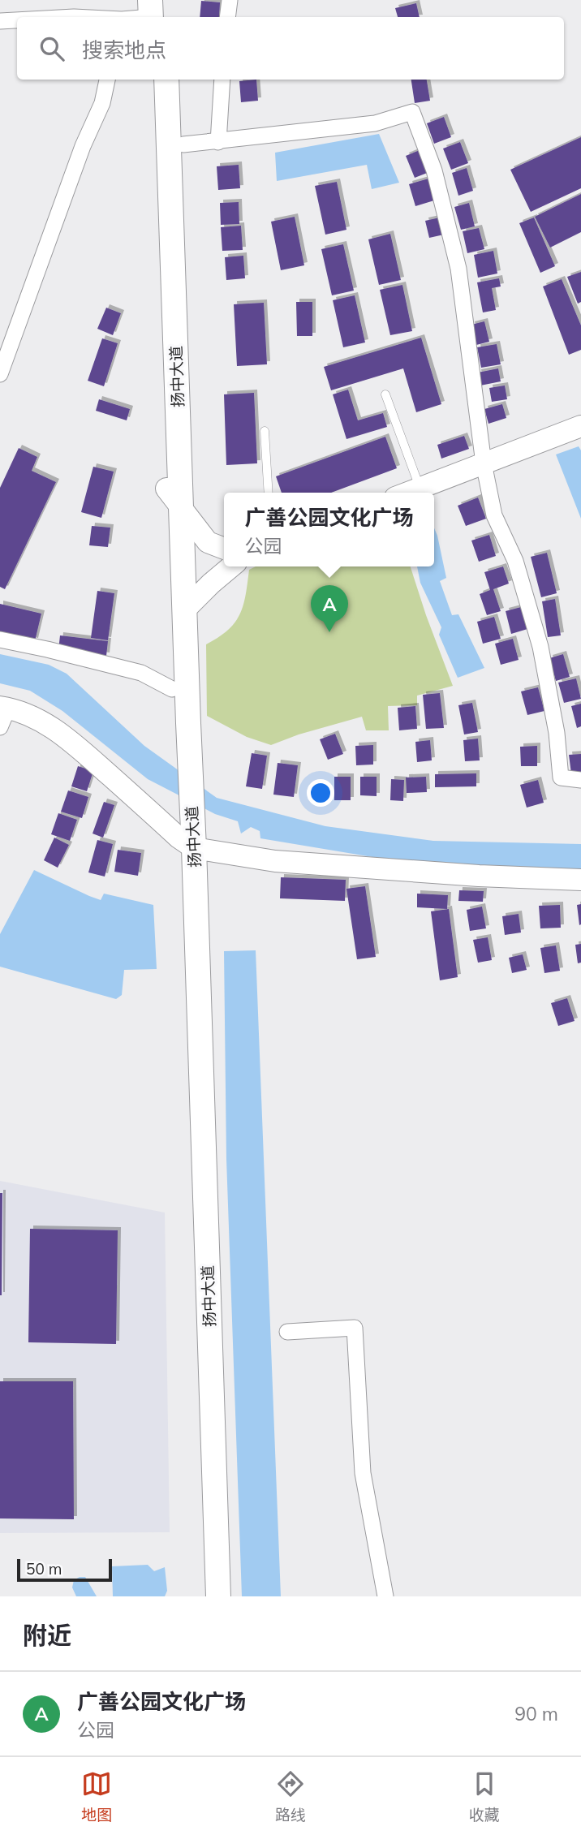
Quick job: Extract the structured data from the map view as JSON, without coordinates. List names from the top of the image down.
{
  "streets": {
    "main road": ["扬中大道"]
  },
  "scale_bar": "50 m",
  "page": {
    "search": "搜索地点",
    "popup": ["广善公园文化广场", "公园"],
    "pins": "A",
    "scale": "50 m",
    "heading": "附近",
    "list": [
      {
        "mark": "A",
        "name": "广善公园文化广场",
        "note": "公园",
        "value": "90 m"
      }
    ],
    "nav": ["地图", "路线", "收藏"]
  }
}
